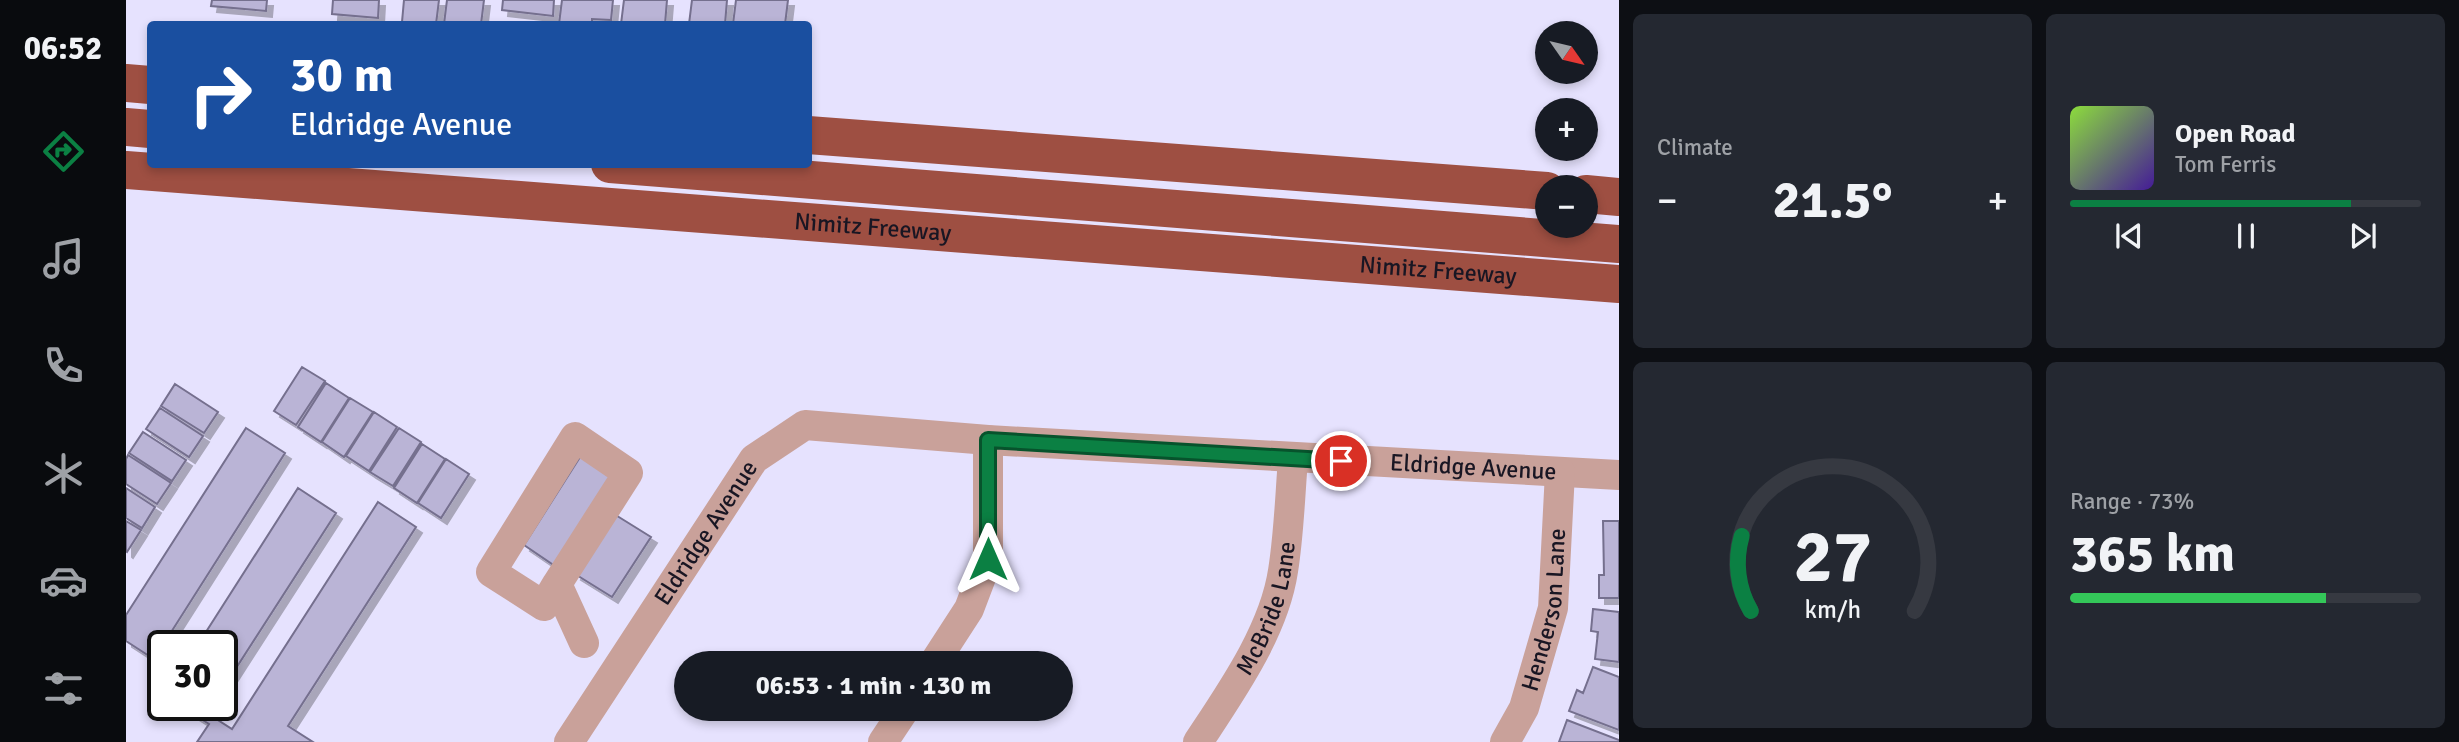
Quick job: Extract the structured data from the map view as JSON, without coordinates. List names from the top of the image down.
{
  "streets": {
    "highway": ["Nimitz Freeway"],
    "street": ["Eldridge Avenue", "McBride Lane", "Henderson Lane"]
  },
  "crossings": [
    ["Eldridge Avenue", "McBride Lane"],
    ["Eldridge Avenue", "Henderson Lane"]
  ],
  "north": "bottom right",
  "page": {
    "tabs": "06:52",
    "tile": [
      "Climate",
      ["Range · 73%", "365 km"]
    ],
    "map_buttons": ["+", "−"],
    "turn": ["30 m", "Eldridge Avenue"],
    "song": ["Open Road", "Tom Ferris"],
    "heat": ["−", "21.5°", "+"],
    "limit": "30",
    "trip": "06:53 · 1 min · 130 m",
    "gauge": ["27", "km/h"]
  }
}
